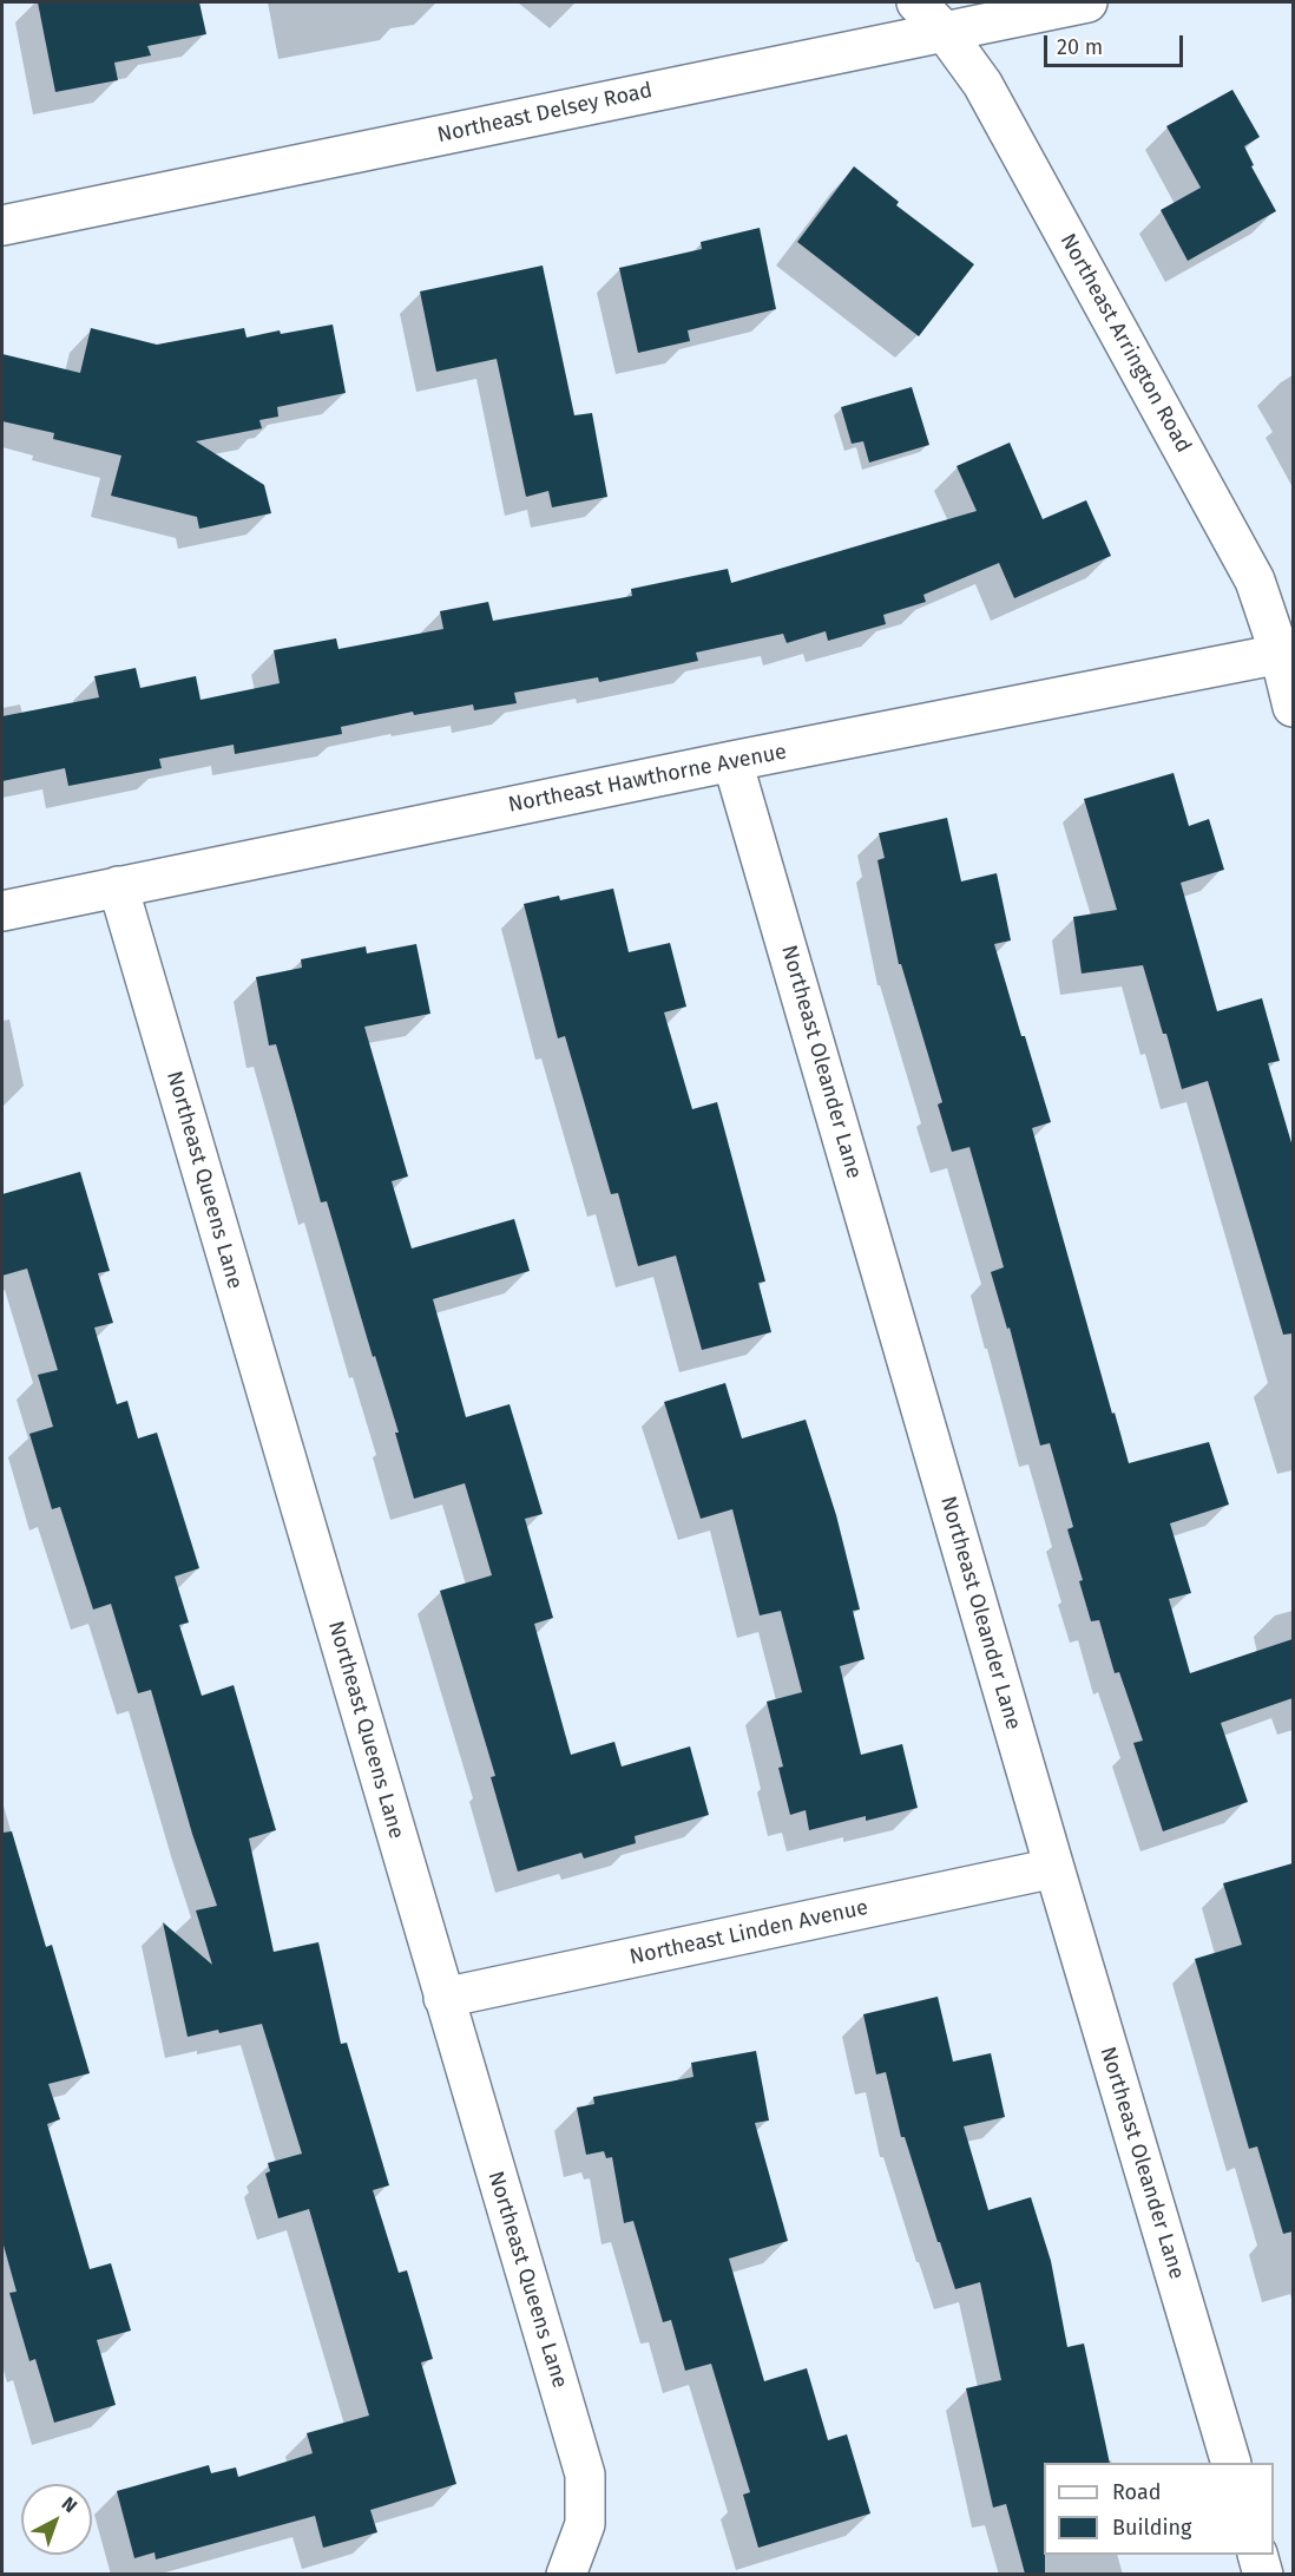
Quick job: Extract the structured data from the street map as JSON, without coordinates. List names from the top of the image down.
{
  "streets": {
    "street": [
      "Northeast Delsey Road",
      "Northeast Arrington Road",
      "Northeast Hawthorne Avenue",
      "Northeast Oleander Lane",
      "Northeast Queens Lane",
      "Northeast Linden Avenue"
    ]
  },
  "crossings": [
    ["Northeast Delsey Road", "Northeast Arrington Road"],
    ["Northeast Arrington Road", "Northeast Hawthorne Avenue"],
    ["Northeast Hawthorne Avenue", "Northeast Oleander Lane"],
    ["Northeast Hawthorne Avenue", "Northeast Queens Lane"],
    ["Northeast Oleander Lane", "Northeast Linden Avenue"],
    ["Northeast Queens Lane", "Northeast Linden Avenue"]
  ],
  "legend": ["Road", "Building"],
  "scale_bar": "20 m",
  "north": "top right"
}
